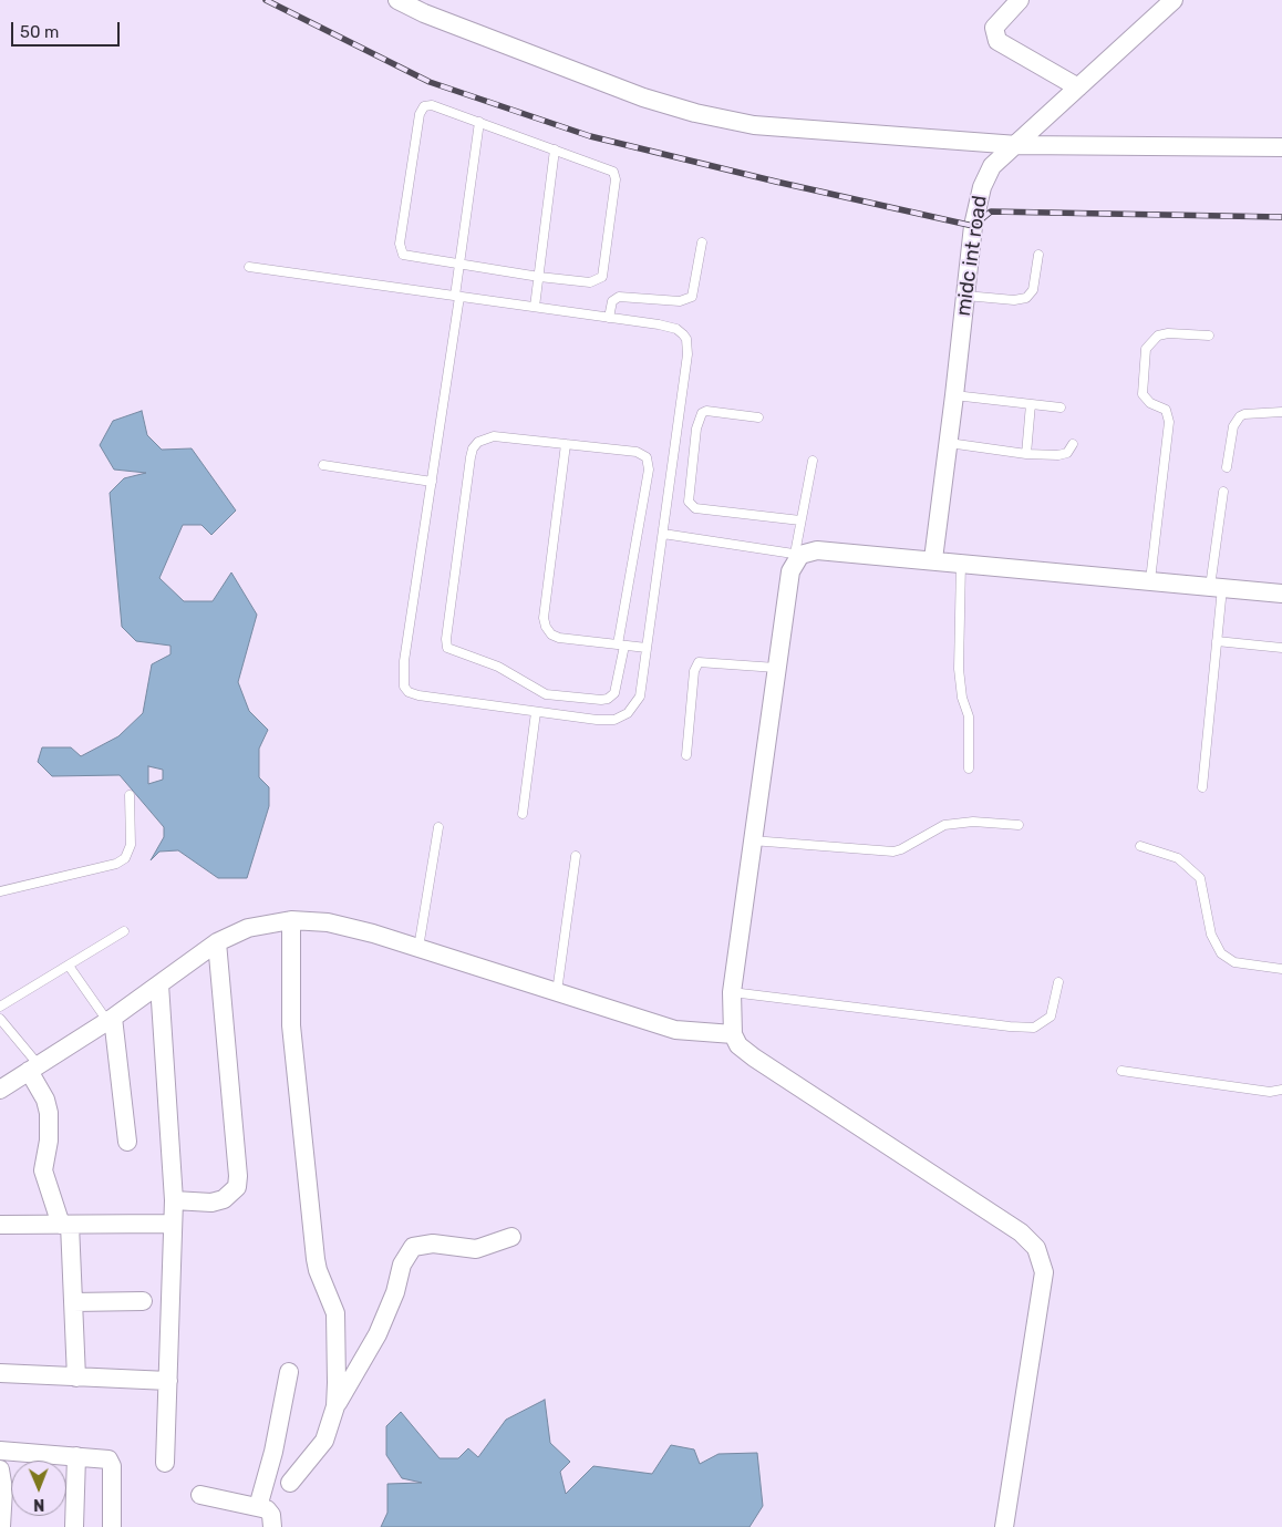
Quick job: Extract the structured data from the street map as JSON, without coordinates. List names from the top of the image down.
{
  "streets": {
    "street": ["midc int road"]
  },
  "scale_bar": "50 m",
  "north": "bottom"
}
